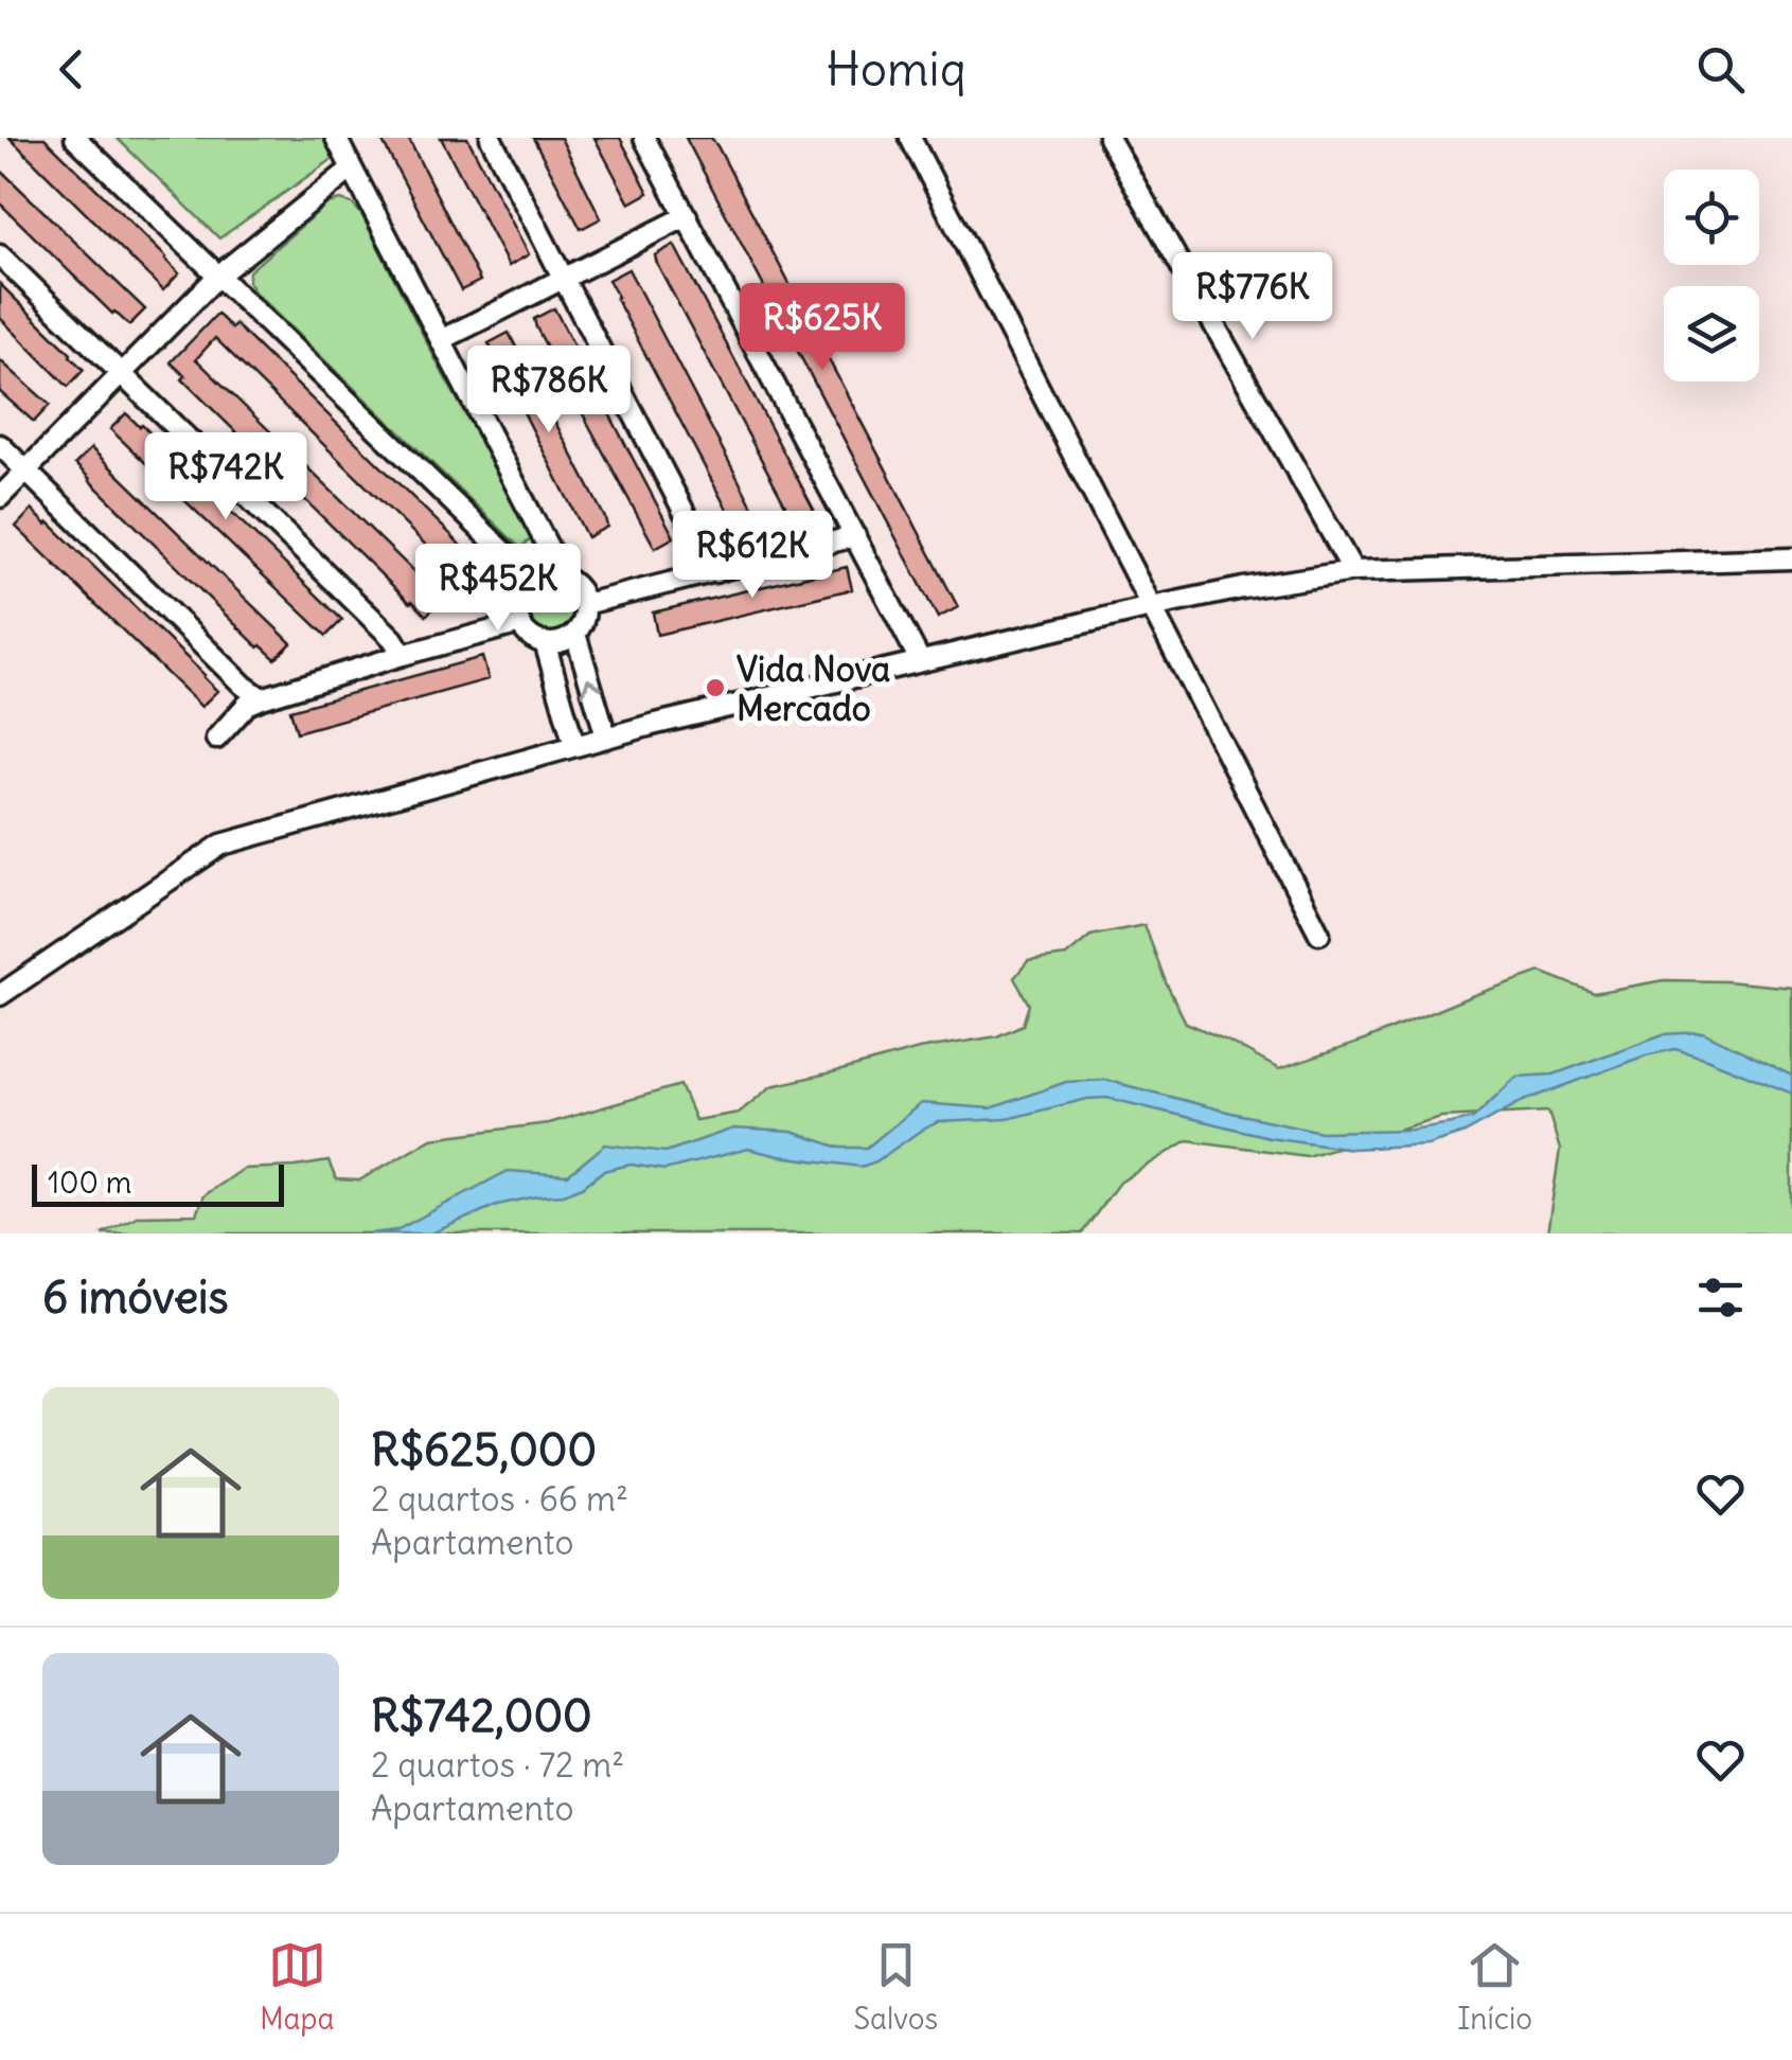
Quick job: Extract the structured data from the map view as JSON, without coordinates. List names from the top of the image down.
{
  "places": ["Vida Nova Mercado"],
  "scale_bar": "100 m",
  "page": {
    "header": "Homiq",
    "price": [
      "R$776K",
      "R$625K",
      "R$786K",
      "R$742K",
      "R$612K",
      "R$452K"
    ],
    "scale": "100 m",
    "heading": "6 imóveis",
    "list": [
      {
        "name": "R$625,000",
        "note": "2 quartos · 66 m² · Apartamento"
      },
      {
        "name": "R$742,000",
        "note": "2 quartos · 72 m² · Apartamento"
      }
    ],
    "tabs": ["Mapa", "Salvos", "Início"]
  }
}
